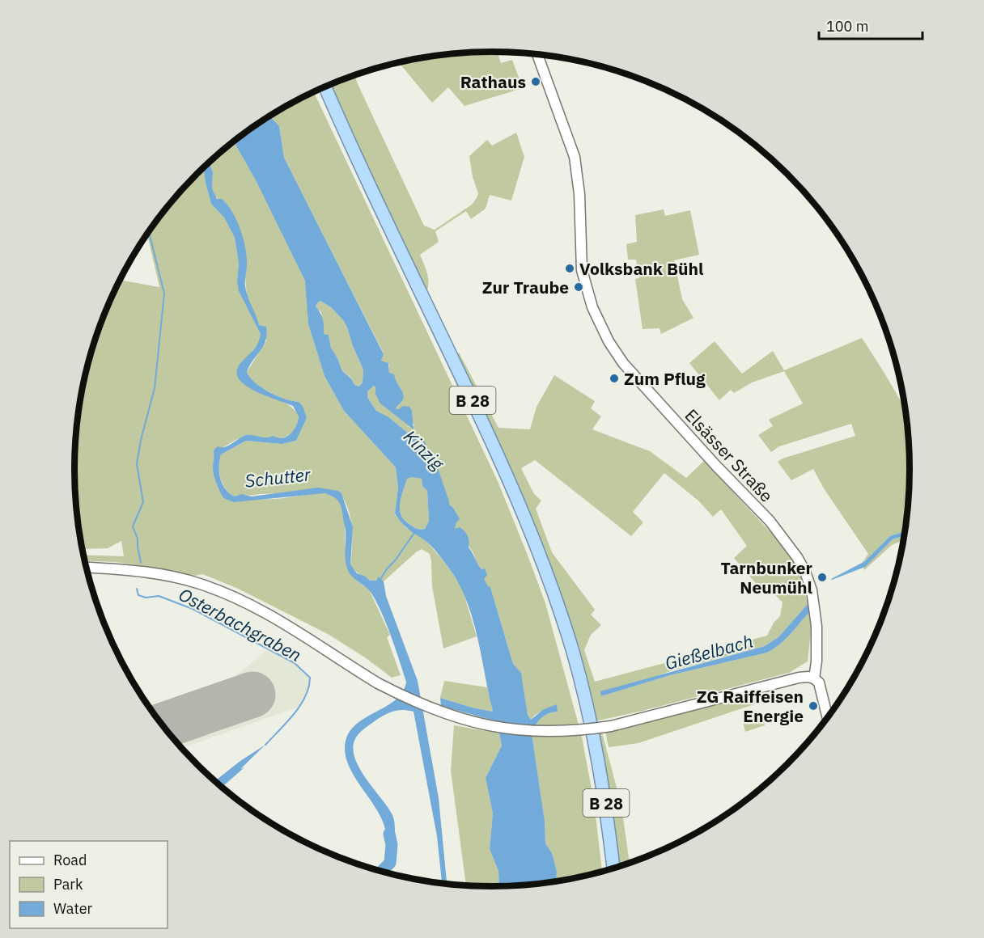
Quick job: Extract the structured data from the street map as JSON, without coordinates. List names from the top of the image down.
{
  "streets": {
    "highway": ["B 28"],
    "street": ["Elsässer Straße"]
  },
  "water": [
    "Kinzig",
    "Schutter",
    "Osterbachgraben",
    "Gießelbach"
  ],
  "places": [
    "Rathaus",
    "Volksbank Bühl",
    "Zur Traube",
    "Zum Pflug",
    "Tarnbunker Neumühl",
    "ZG Raiffeisen Energie"
  ],
  "legend": ["Road", "Park", "Water"],
  "scale_bar": "100 m"
}
